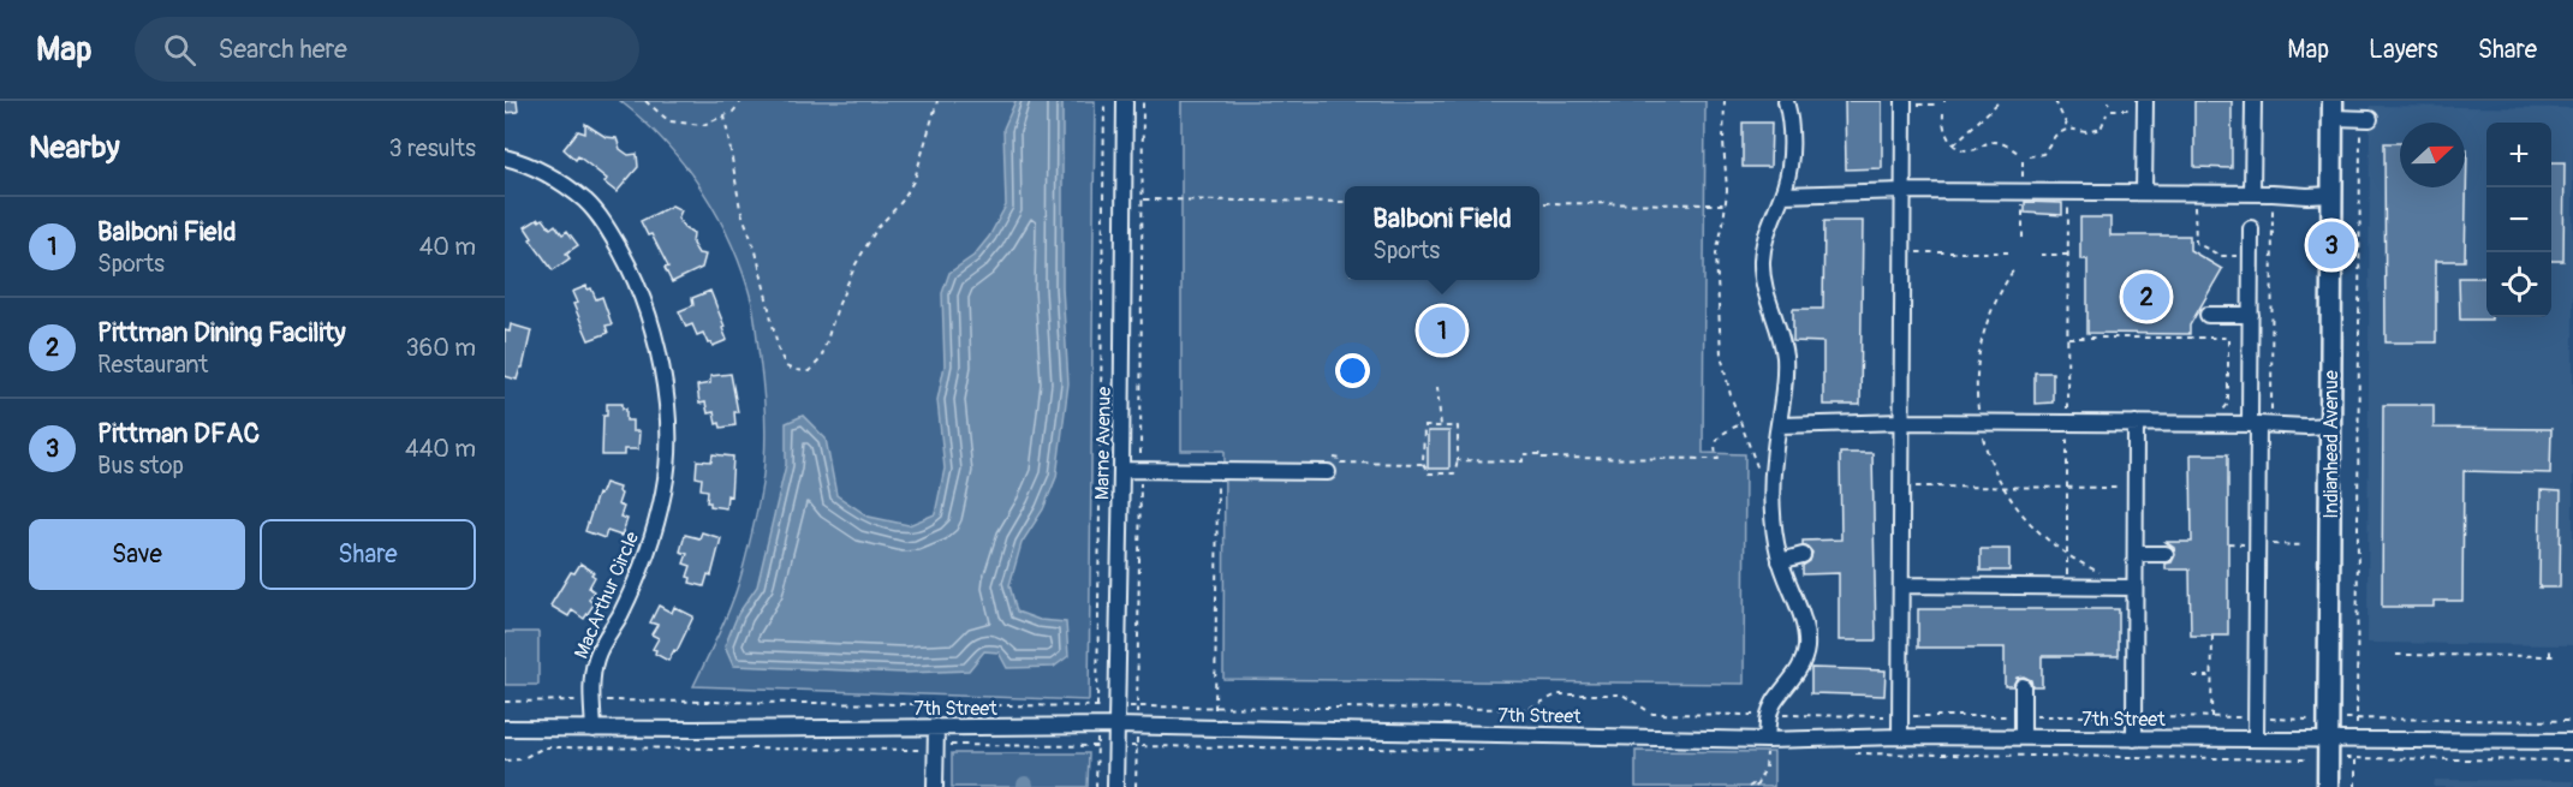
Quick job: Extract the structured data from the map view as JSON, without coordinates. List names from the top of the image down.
{
  "streets": {
    "main road": ["Indianhead Avenue"],
    "street": ["Marne Avenue", "MacArthur Circle", "7th Street"]
  },
  "crossings": [
    ["Marne Avenue", "7th Street"],
    ["Indianhead Avenue", "7th Street"],
    ["MacArthur Circle", "7th Street"]
  ],
  "north": "right",
  "page": {
    "header": "Map",
    "search": "Search here",
    "nav": ["Map", "Layers", "Share"],
    "heading": ["Nearby", "3 results"],
    "map_buttons": ["+", "−"],
    "popup": ["Balboni Field", "Sports"],
    "list": [
      {
        "mark": "1",
        "name": "Balboni Field",
        "note": "Sports",
        "value": "40 m"
      },
      {
        "mark": "2",
        "name": "Pittman Dining Facility",
        "note": "Restaurant",
        "value": "360 m"
      },
      {
        "mark": "3",
        "name": "Pittman DFAC",
        "note": "Bus stop",
        "value": "440 m"
      }
    ],
    "pins": ["3", "2", "1"],
    "buttons": ["Save", "Share"]
  }
}
